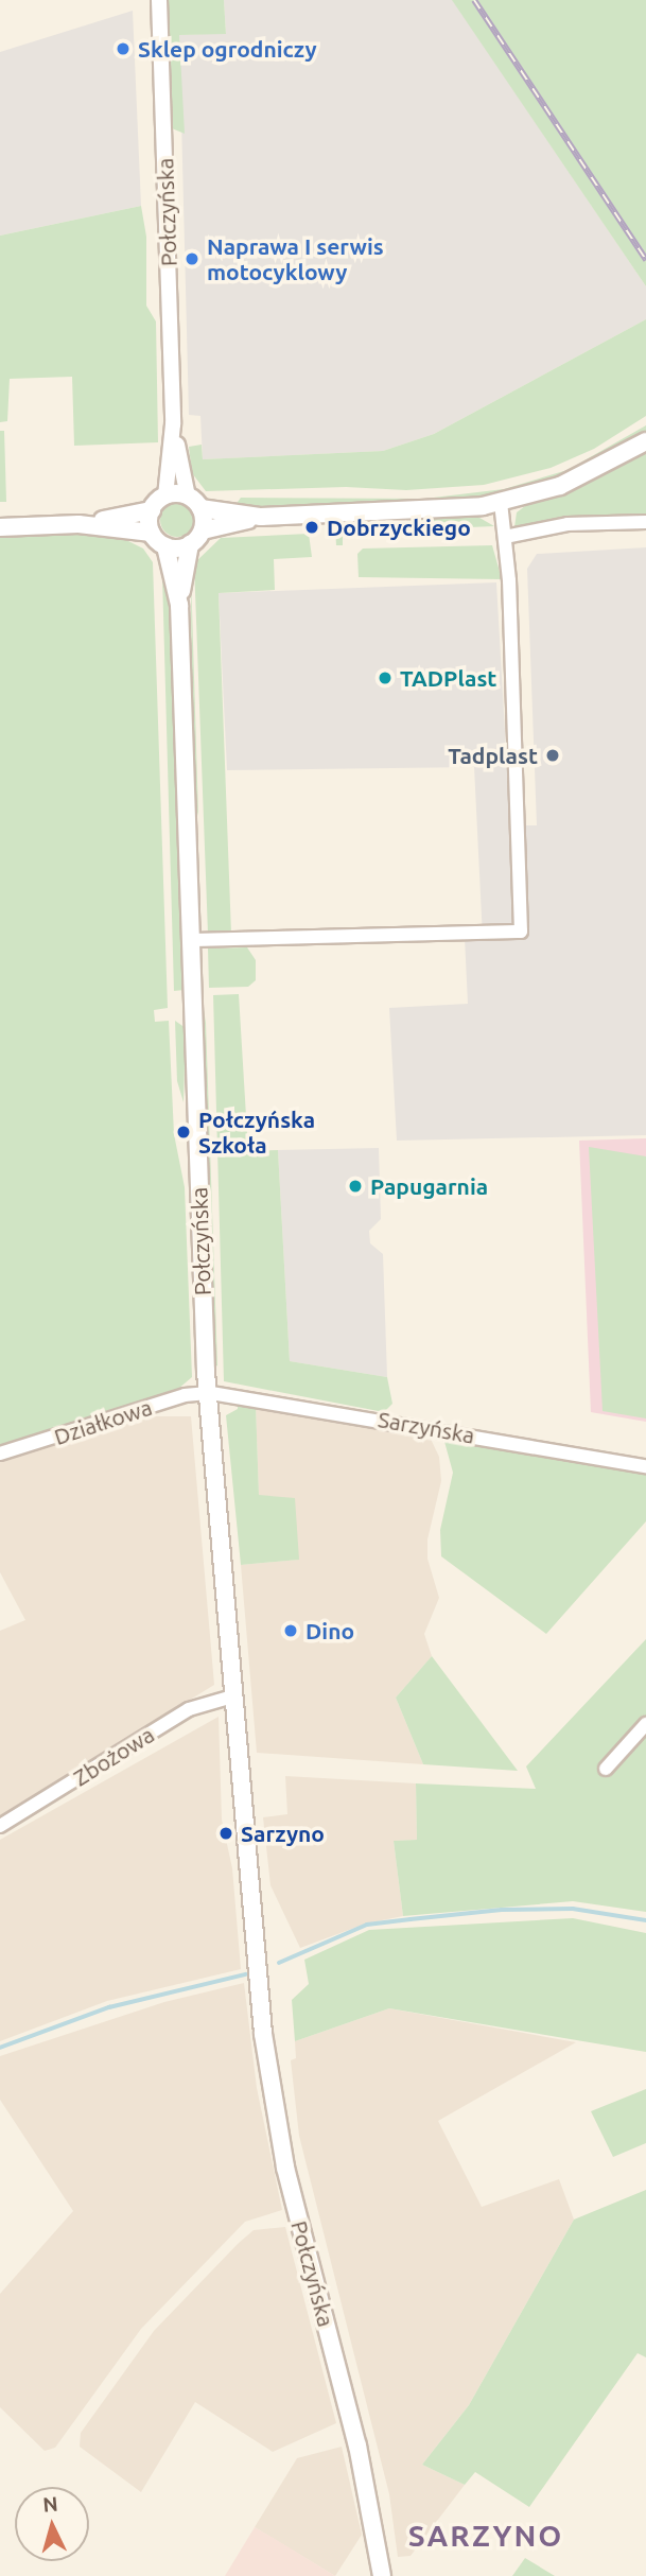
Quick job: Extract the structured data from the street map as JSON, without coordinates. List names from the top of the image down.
{
  "streets": {
    "main road": ["Połczyńska"],
    "street": ["Działkowa", "Sarzyńska", "Zbożowa"]
  },
  "crossings": [
    ["Połczyńska", "Działkowa"],
    ["Połczyńska", "Sarzyńska"],
    ["Połczyńska", "Zbożowa"],
    ["Działkowa", "Sarzyńska"]
  ],
  "districts": ["SARZYNO"],
  "places": [
    "Sklep ogrodniczy",
    "Naprawa I serwis motocyklowy",
    "Dobrzyckiego",
    "TADPlast",
    "Tadplast",
    "Połczyńska Szkoła",
    "Papugarnia",
    "Dino",
    "Sarzyno"
  ],
  "north": "top"
}
